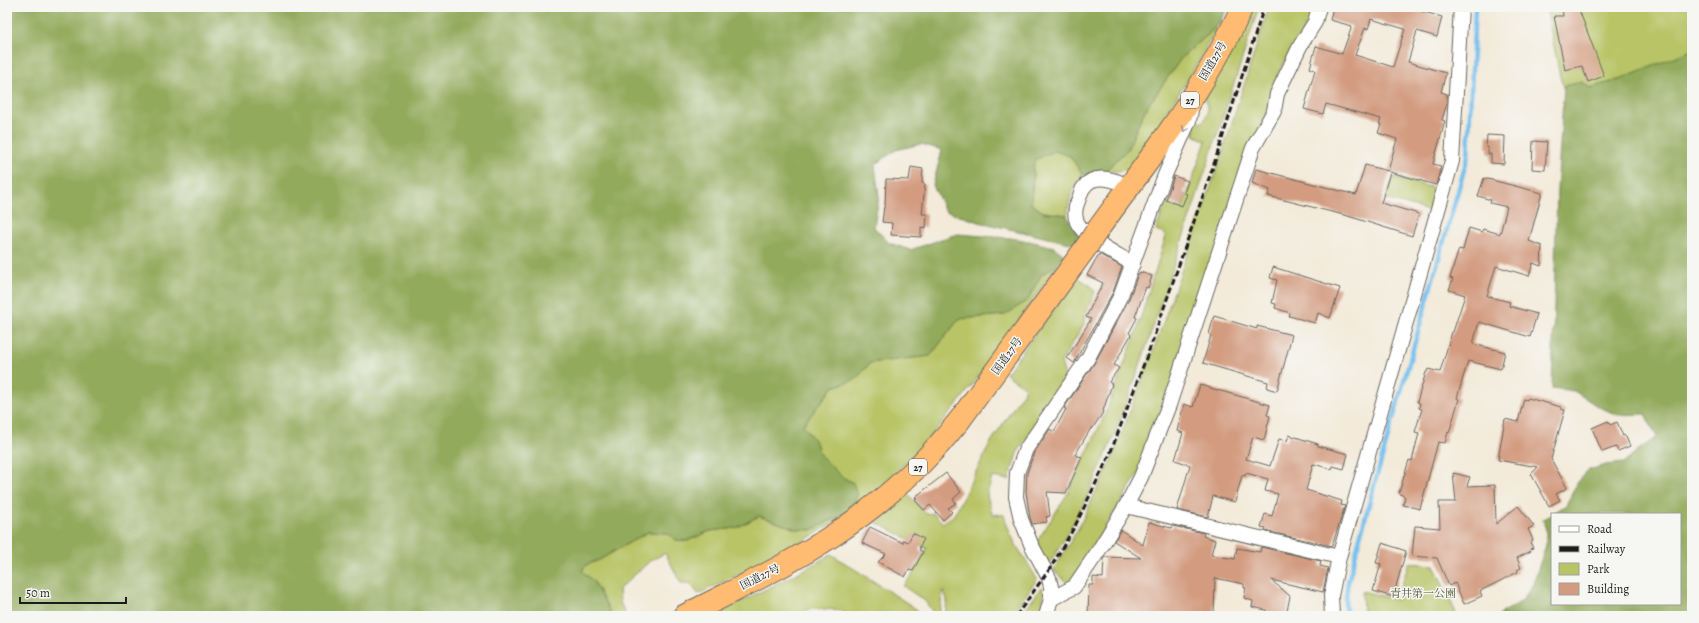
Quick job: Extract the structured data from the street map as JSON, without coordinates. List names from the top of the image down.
{
  "streets": {
    "highway": ["国道27号", "27"]
  },
  "parks": ["青井第一公園"],
  "legend": [
    "Road",
    "Railway",
    "Park",
    "Building"
  ],
  "scale_bar": "50 m"
}
